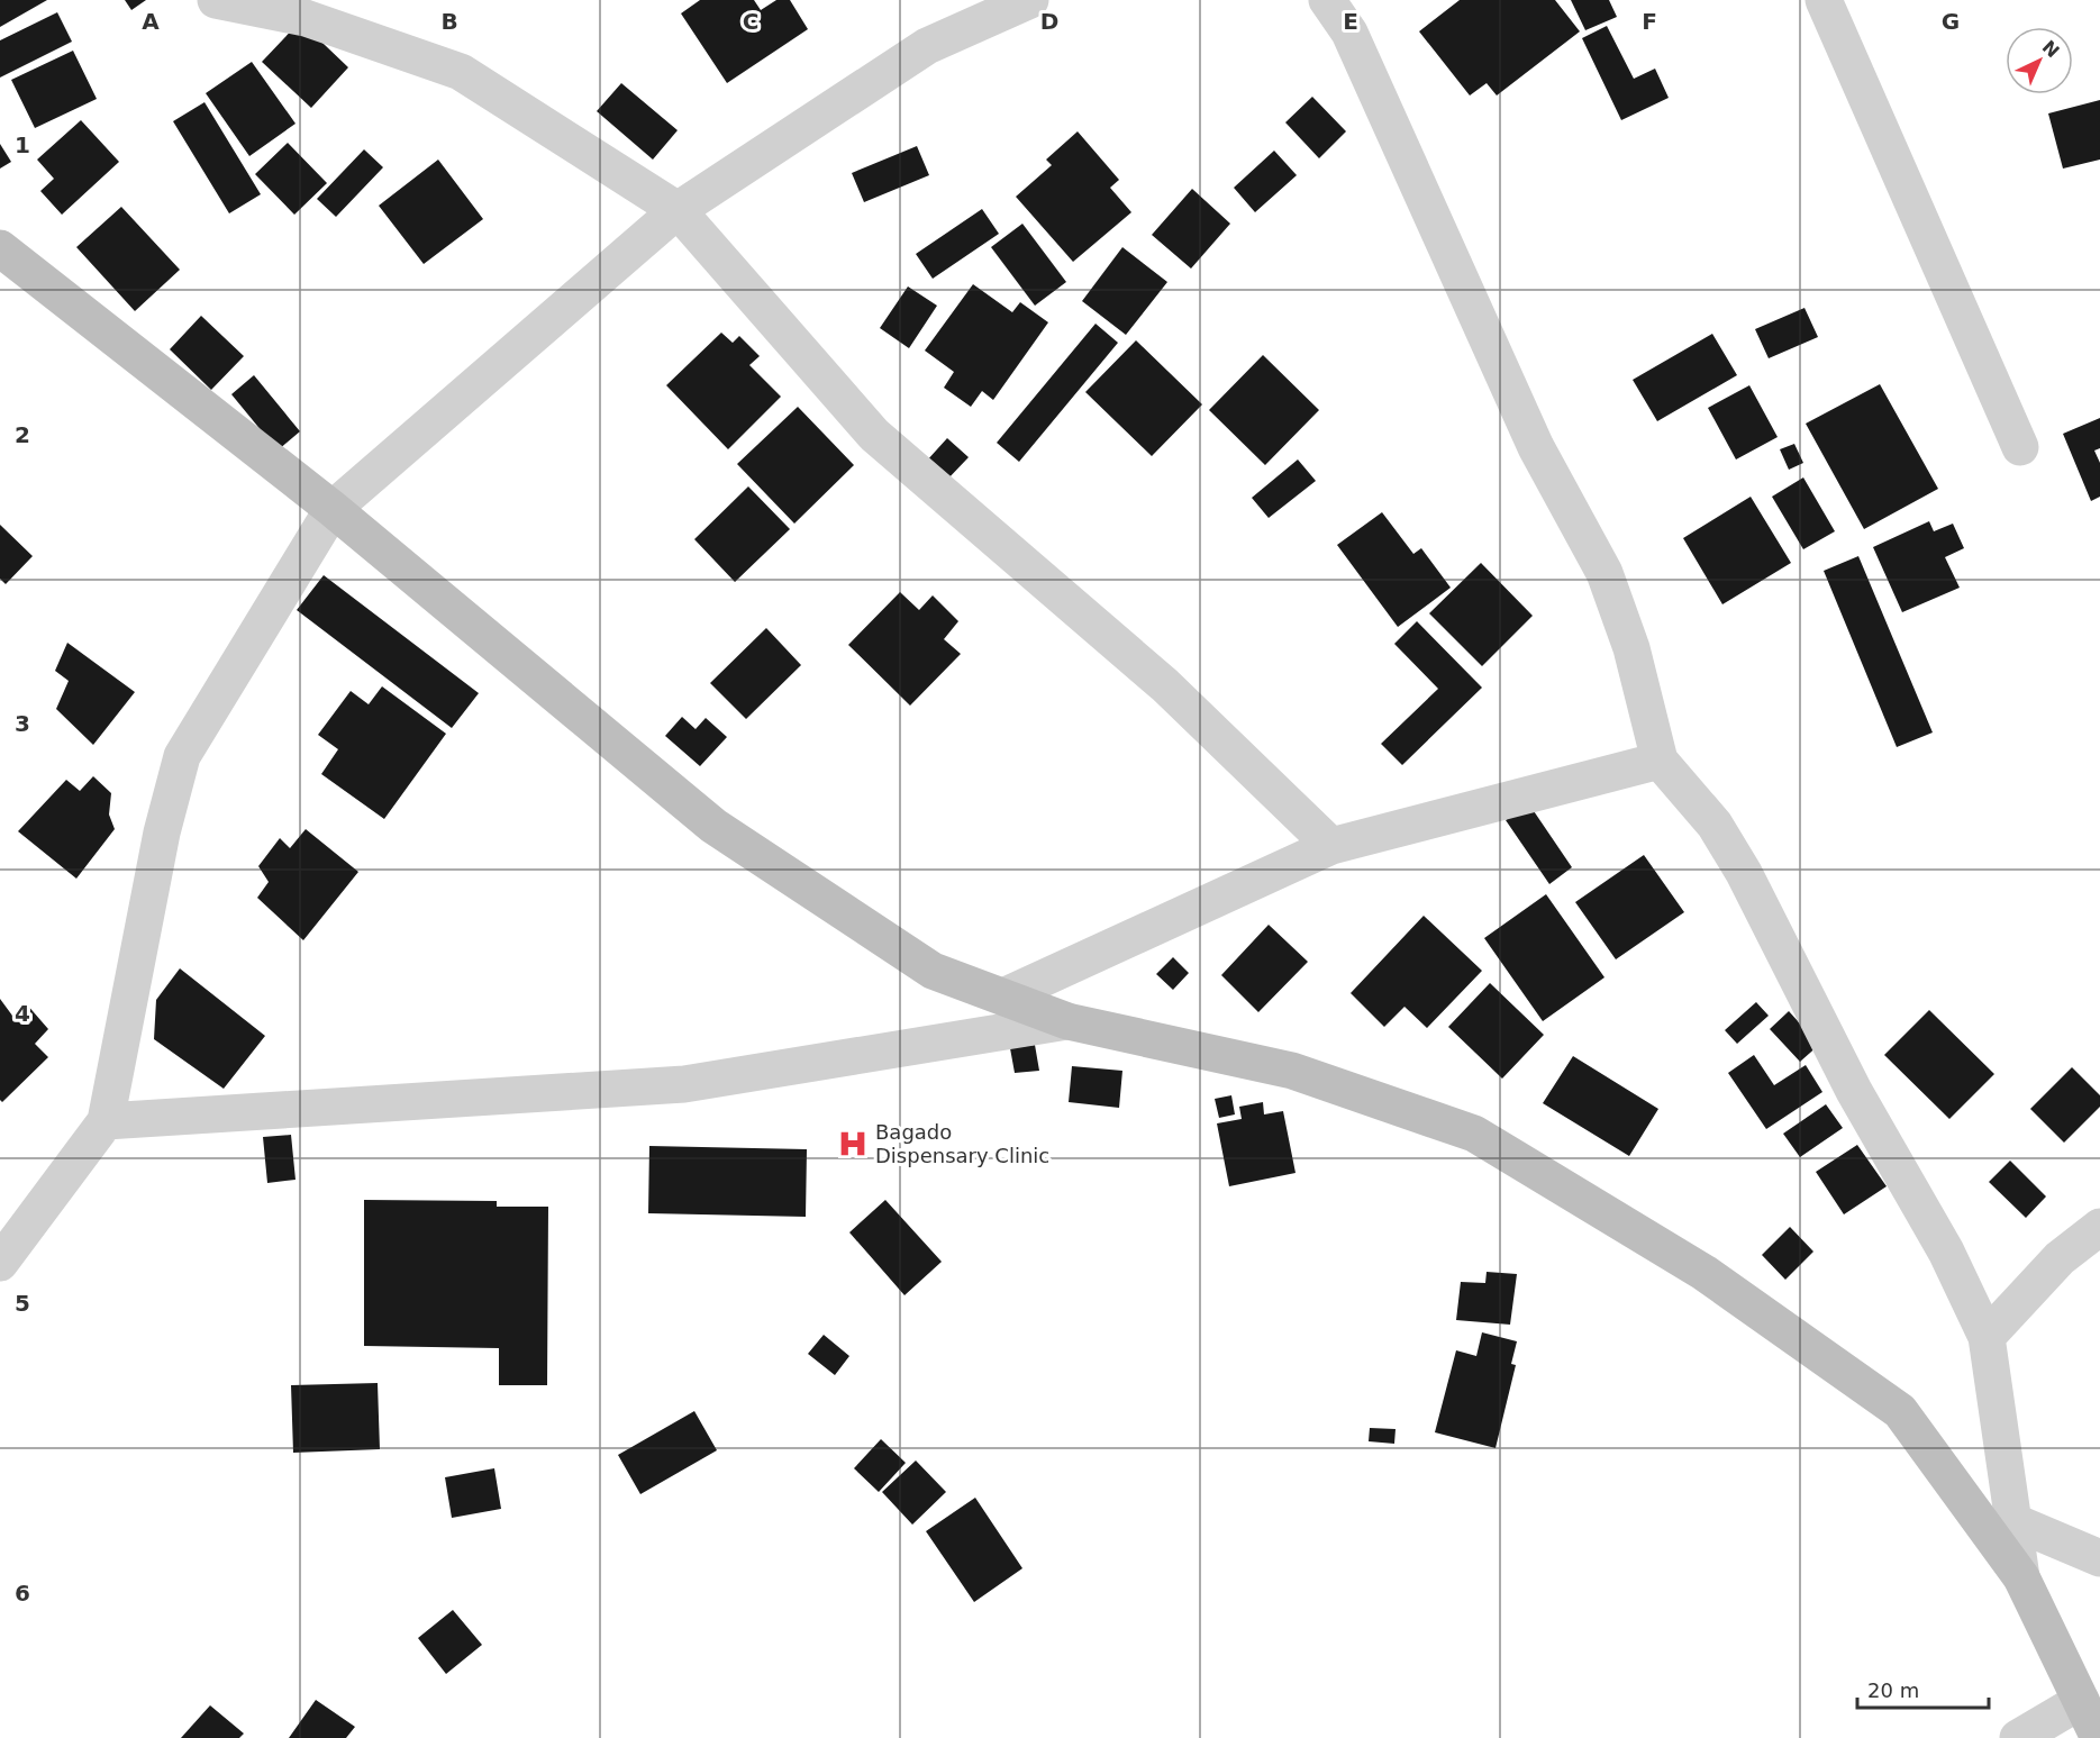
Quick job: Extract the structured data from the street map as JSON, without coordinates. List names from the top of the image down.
{
  "places": {
    "hospital": ["Bagado Dispensary Clinic"]
  },
  "scale_bar": "20 m",
  "north": "top right",
  "grid": {
    "columns": [
      "A",
      "B",
      "C",
      "D",
      "E",
      "F",
      "G"
    ],
    "rows": [
      "1",
      "2",
      "3",
      "4",
      "5",
      "6"
    ]
  }
}
